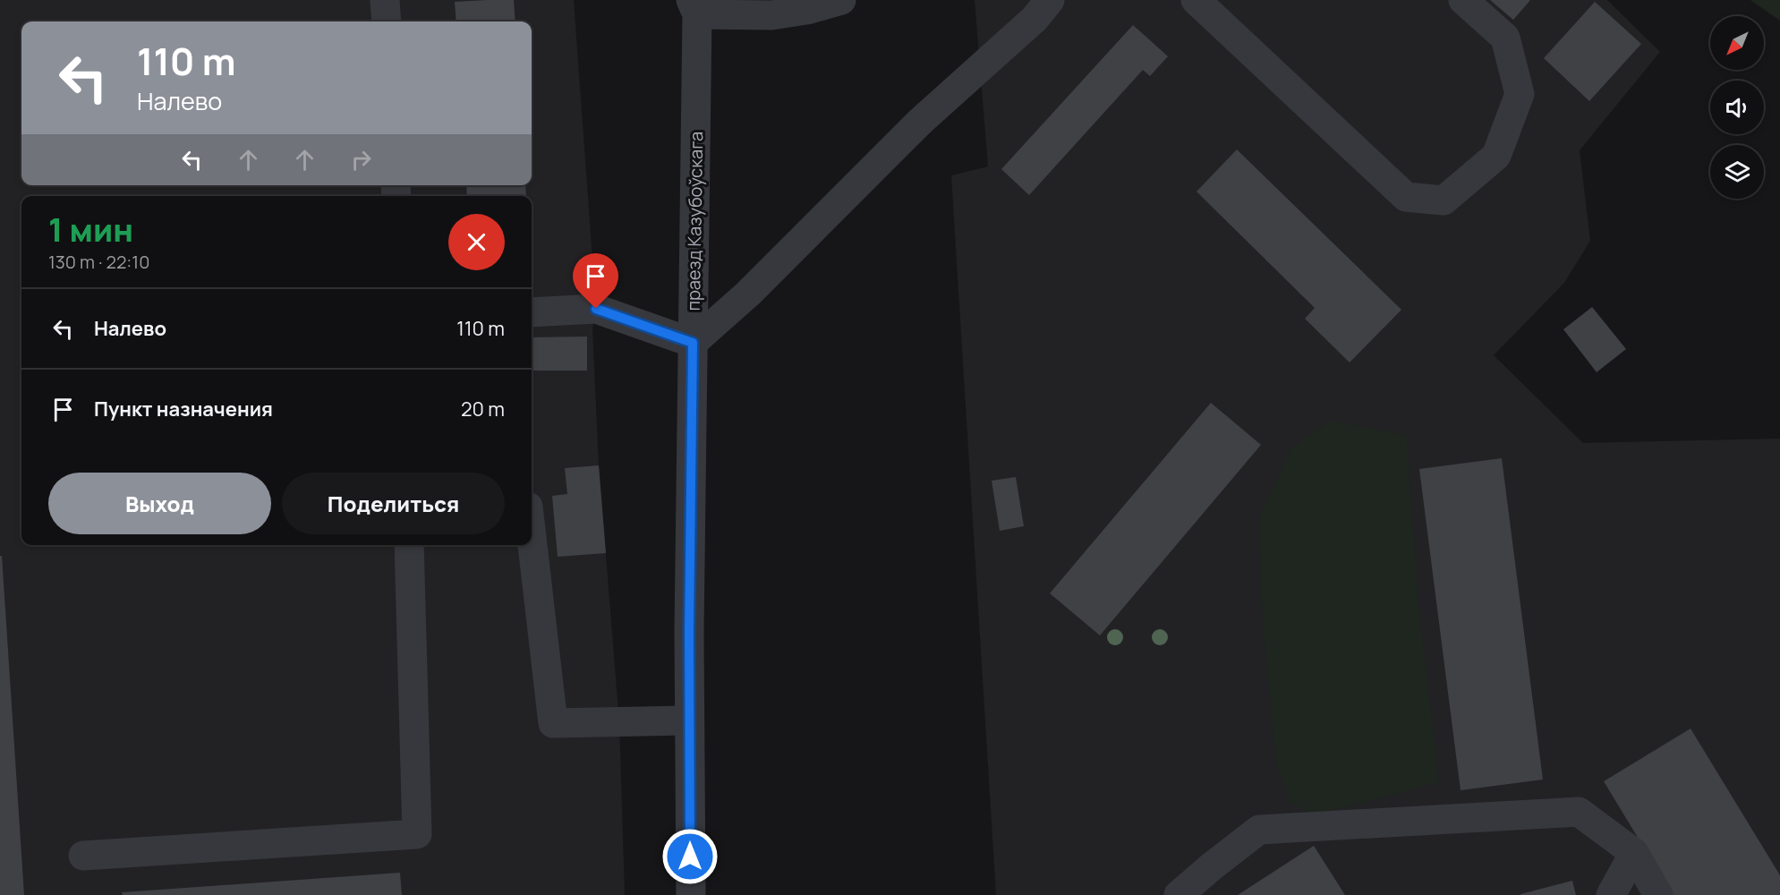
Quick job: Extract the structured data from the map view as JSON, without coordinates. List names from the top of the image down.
{
  "streets": {
    "street": ["праезд Казубоўскага"]
  },
  "north": "bottom left",
  "page": {
    "turn": ["110 m", "Налево"],
    "heading": ["1 мин", "130 m · 22:10"],
    "list": [
      {
        "name": "Налево",
        "value": "110 m"
      },
      {
        "name": "Пункт назначения",
        "value": "20 m"
      }
    ],
    "buttons": ["Выход", "Поделиться"]
  }
}
